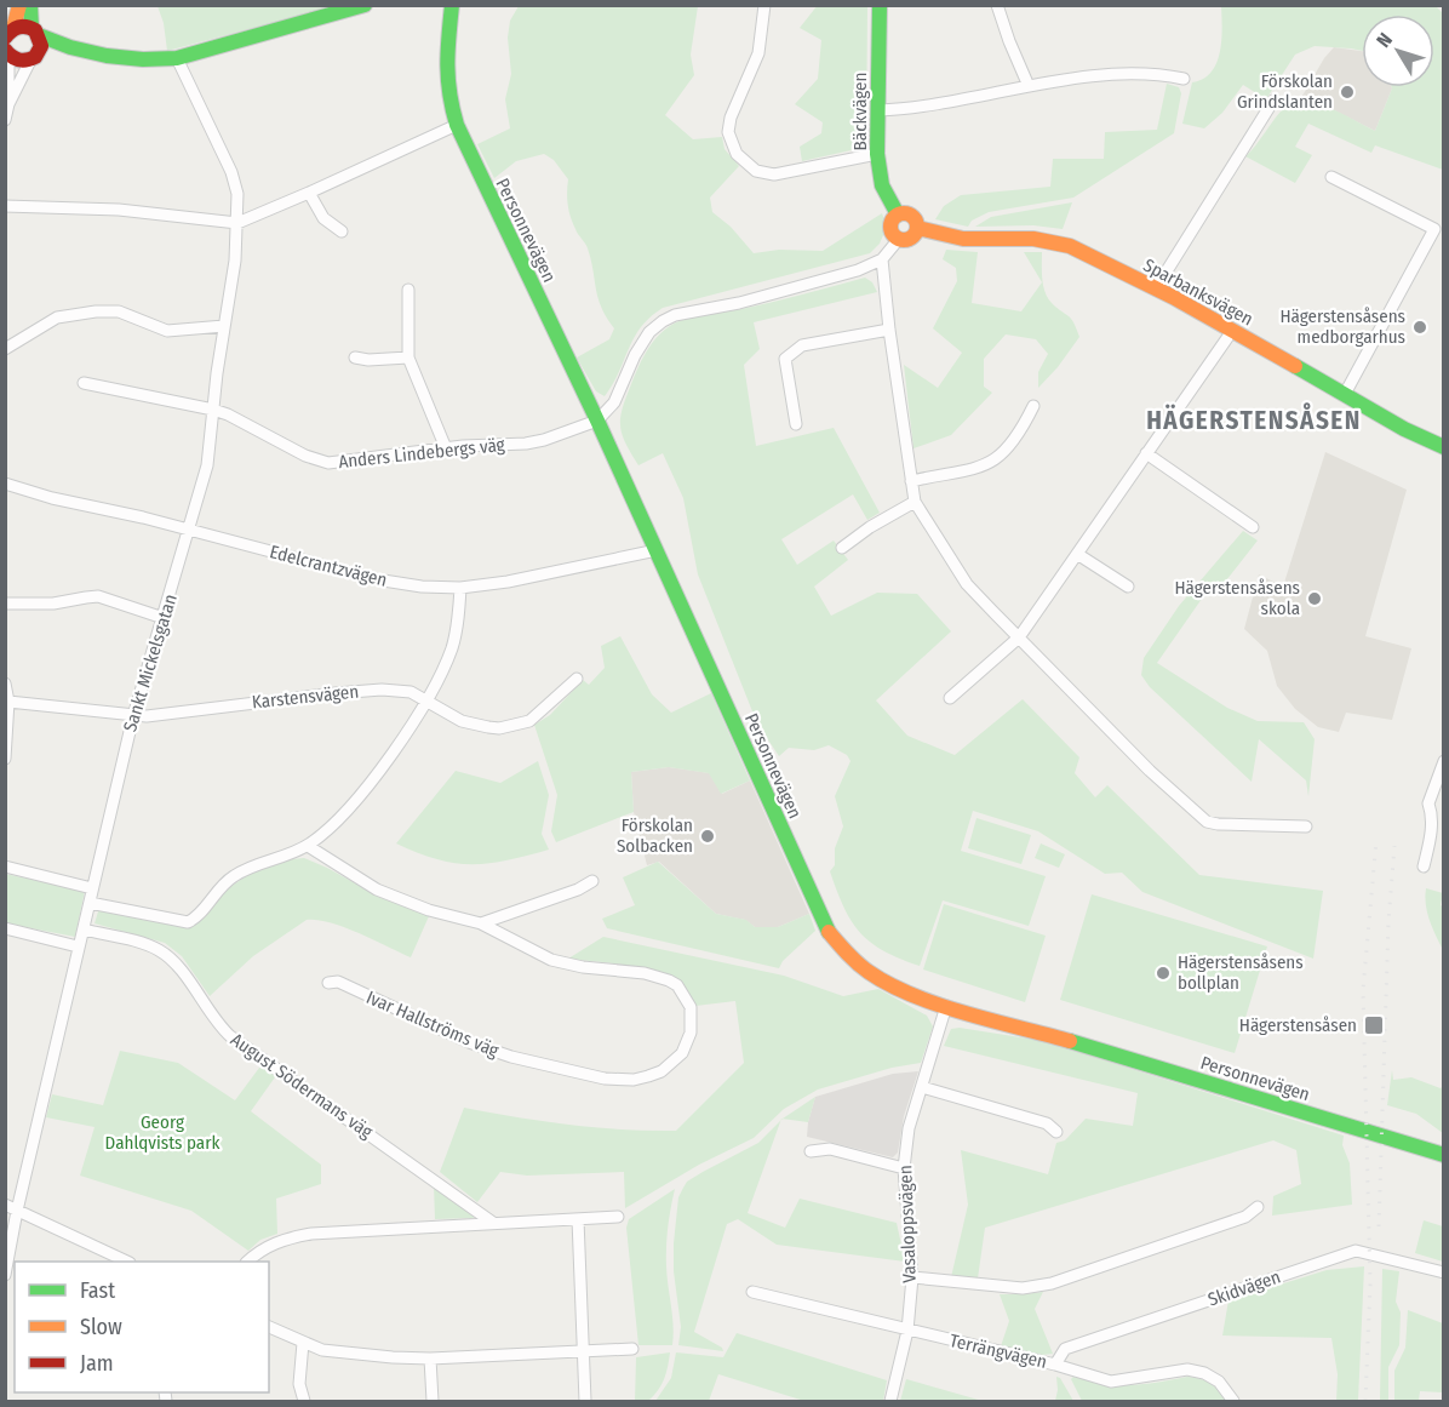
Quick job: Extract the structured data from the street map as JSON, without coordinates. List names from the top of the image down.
{
  "streets": {
    "street": [
      "Bäckvägen",
      "Personnevägen",
      "Sparbanksvägen",
      "Anders Lindebergs väg",
      "Edelcrantzvägen",
      "Sankt Mickelsgatan",
      "Karstensvägen",
      "Ivar Hallströms väg",
      "August Södermans väg",
      "Vasaloppsvägen",
      "Skidvägen",
      "Terrängvägen"
    ]
  },
  "crossings": [
    ["Bäckvägen", "Sparbanksvägen"],
    ["Personnevägen", "Anders Lindebergs väg"],
    ["Personnevägen", "Edelcrantzvägen"],
    ["Personnevägen", "Vasaloppsvägen"],
    ["Anders Lindebergs väg", "Sankt Mickelsgatan"],
    ["Edelcrantzvägen", "Sankt Mickelsgatan"],
    ["Sankt Mickelsgatan", "Karstensvägen"],
    ["Sankt Mickelsgatan", "August Södermans väg"],
    ["Vasaloppsvägen", "Terrängvägen"],
    ["Skidvägen", "Terrängvägen"]
  ],
  "districts": ["HÄGERSTENSÅSEN"],
  "parks": ["Georg Dahlqvists park"],
  "places": {
    "other": [
      "Förskolan Grindslanten",
      "Hägerstensåsens medborgarhus",
      "Hägerstensåsens skola",
      "Förskolan Solbacken",
      "Hägerstensåsens bollplan"
    ],
    "transit": ["Hägerstensåsen"]
  },
  "legend": ["Fast", "Slow", "Jam"],
  "north": "top left"
}
